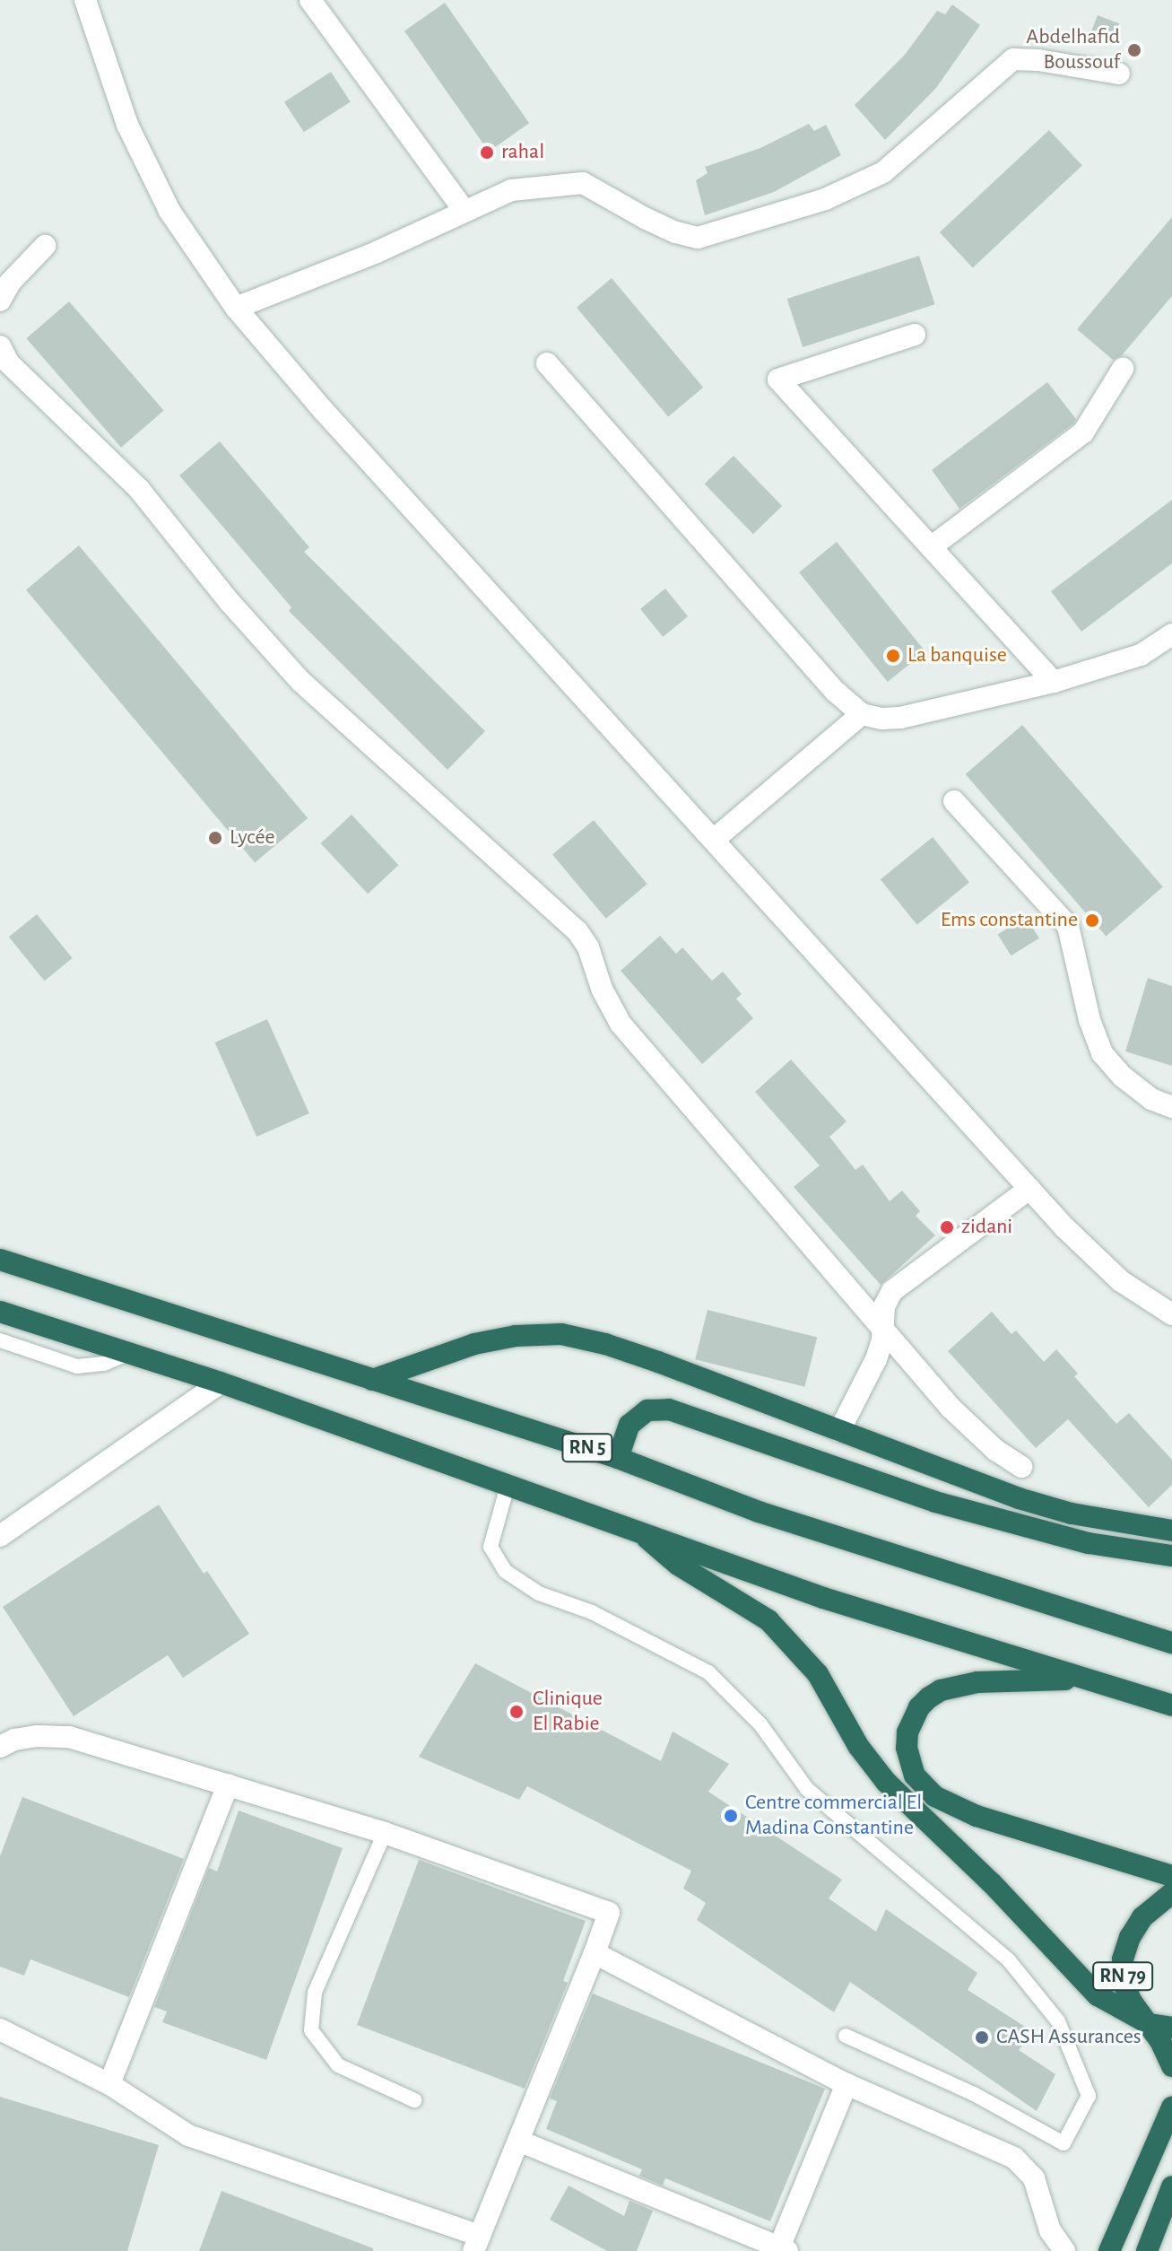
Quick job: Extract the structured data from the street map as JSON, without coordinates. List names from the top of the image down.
{
  "streets": {
    "highway": ["RN 5", "RN 79"]
  },
  "places": [
    "Abdelhafid Boussouf",
    "rahal",
    "La banquise",
    "Lycée",
    "Ems constantine",
    "zidani",
    "Clinique El Rabie",
    "Centre commercial El Madina Constantine",
    "CASH Assurances"
  ]
}
